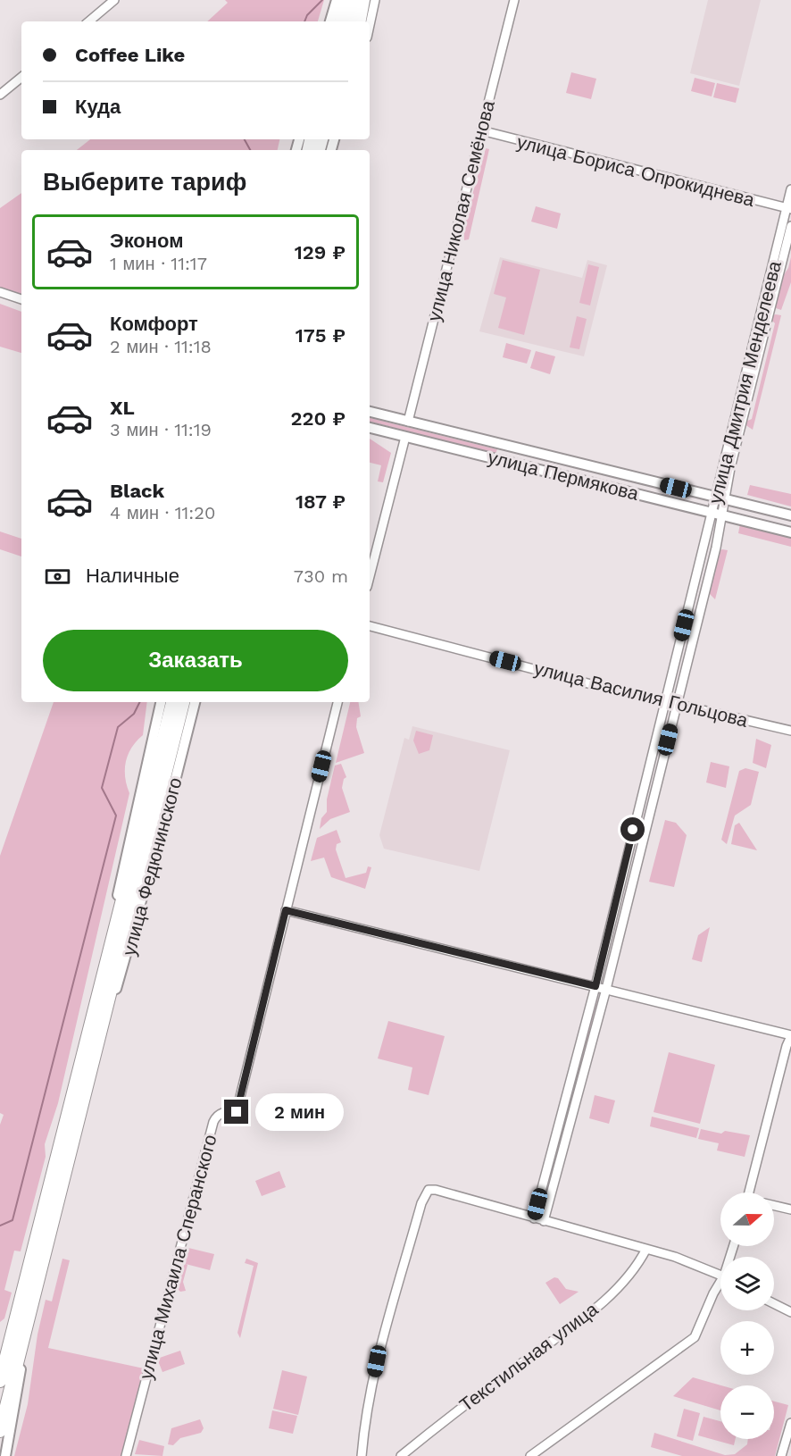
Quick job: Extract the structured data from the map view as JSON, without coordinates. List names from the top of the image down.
{
  "streets": {
    "highway": ["улица Федюнинского"],
    "main road": ["улица Пермякова"],
    "street": [
      "улица Бориса Опрокиднева",
      "улица Николая Семёнова",
      "улица Дмитрия Менделеева",
      "улица Василия Гольцова",
      "улица Михаила Сперанского",
      "Текстильная улица"
    ]
  },
  "crossings": [
    ["улица Бориса Опрокиднева", "улица Николая Семёнова"],
    ["улица Бориса Опрокиднева", "улица Дмитрия Менделеева"],
    ["улица Николая Семёнова", "улица Пермякова"],
    ["улица Дмитрия Менделеева", "улица Пермякова"]
  ],
  "north": "right",
  "page": {
    "banner": ["Coffee Like", "Куда"],
    "heading": "Выберите тариф",
    "list": [
      {
        "name": "Эконом",
        "note": "1 мин · 11:17",
        "value": "129 ₽"
      },
      {
        "name": "Комфорт",
        "note": "2 мин · 11:18",
        "value": "175 ₽"
      },
      {
        "name": "XL",
        "note": "3 мин · 11:19",
        "value": "220 ₽"
      },
      {
        "name": "Black",
        "note": "4 мин · 11:20",
        "value": "187 ₽"
      }
    ],
    "pay": ["Наличные", "730 m"],
    "buttons": "Заказать",
    "bubble": "2 мин",
    "map_buttons": ["+", "−"]
  }
}
